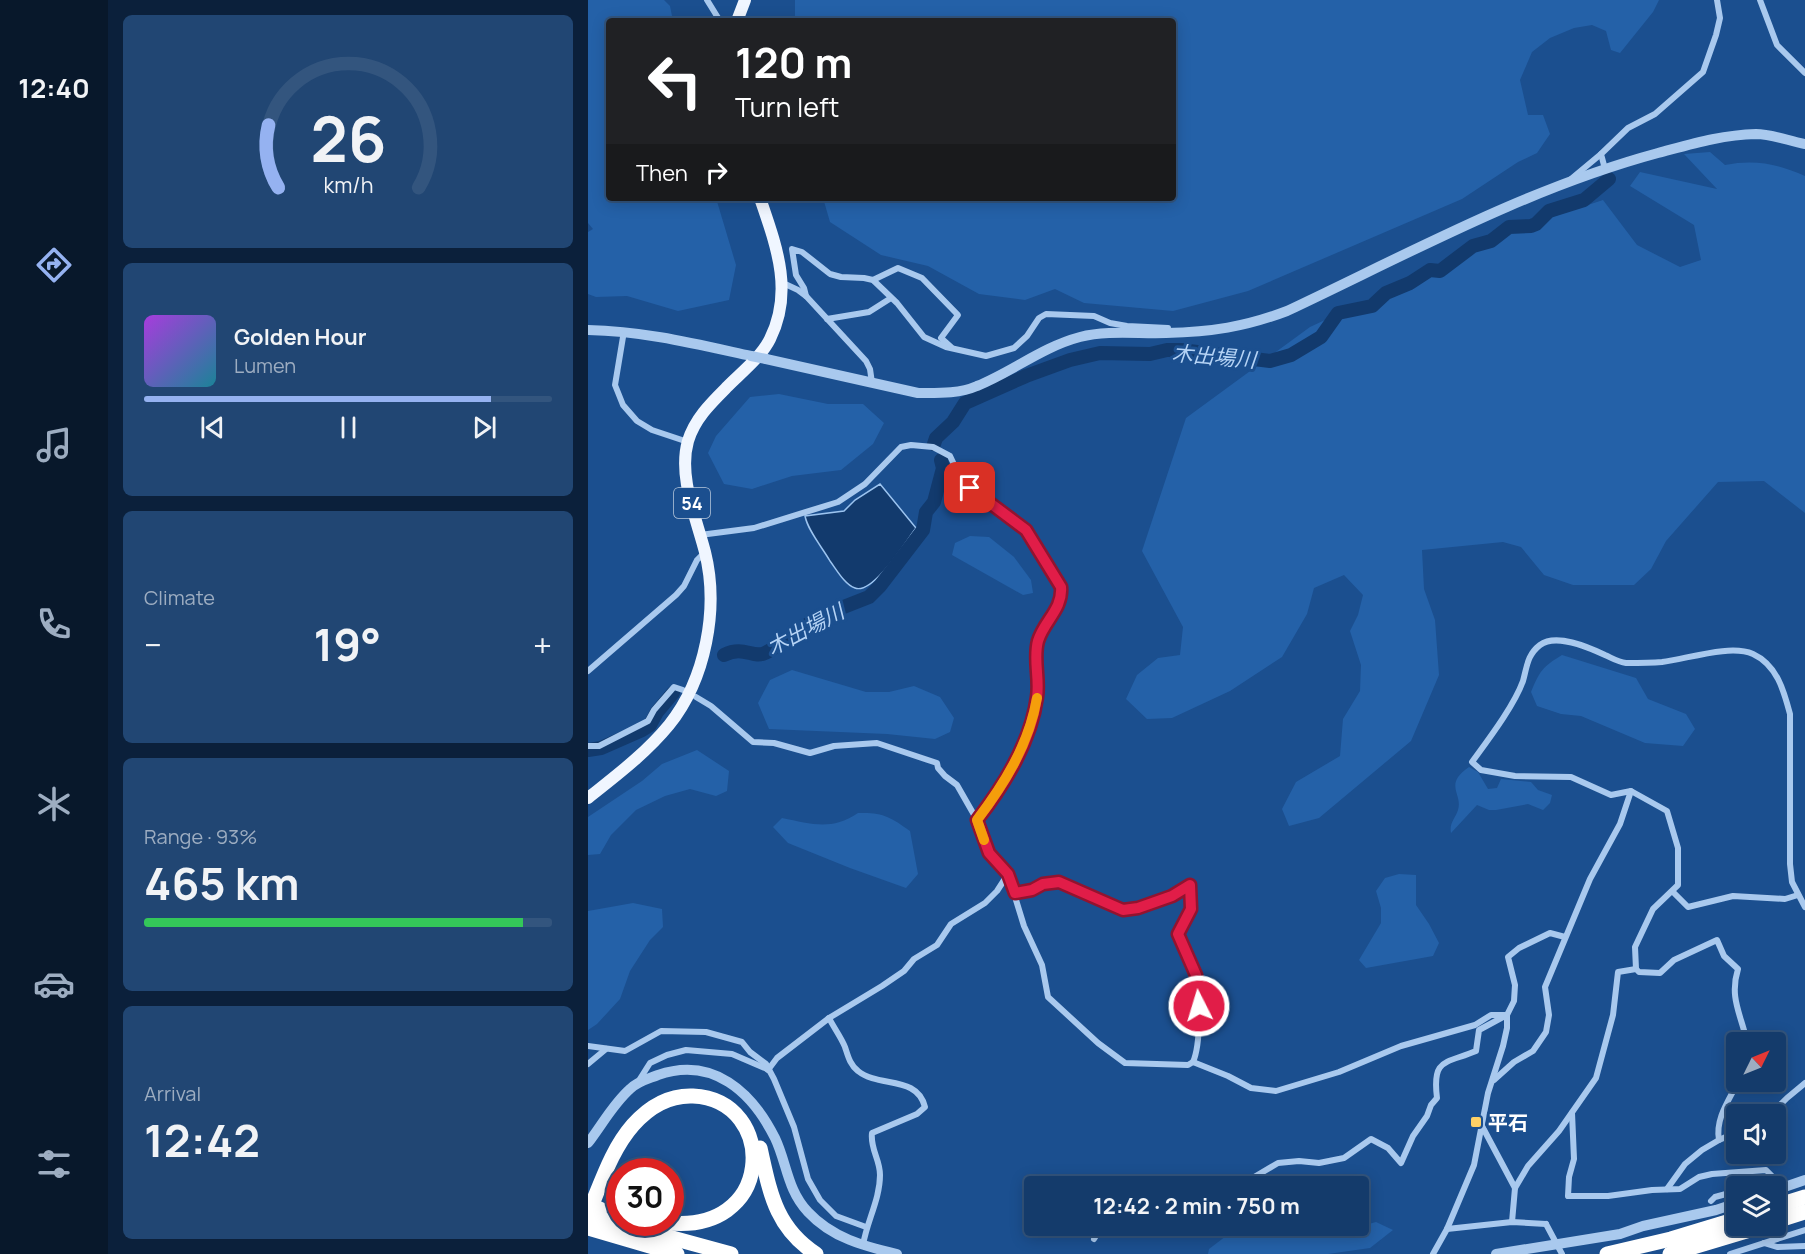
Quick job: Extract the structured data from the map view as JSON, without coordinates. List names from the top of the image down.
{
  "streets": {
    "main road": ["54"]
  },
  "water": ["木出場川"],
  "places": {
    "transit": ["平石"]
  },
  "north": "top right",
  "page": {
    "tabs": "12:40",
    "turn": ["120 m", "Turn left"],
    "then": "Then",
    "song": ["Golden Hour", "Lumen"],
    "tile": [
      "Climate",
      ["Range · 93%", "465 km"],
      ["Arrival", "12:42"]
    ],
    "heat": ["−", "19°", "+"],
    "limit": "30",
    "trip": "12:42 · 2 min · 750 m",
    "gauge": ["26", "km/h"]
  }
}
